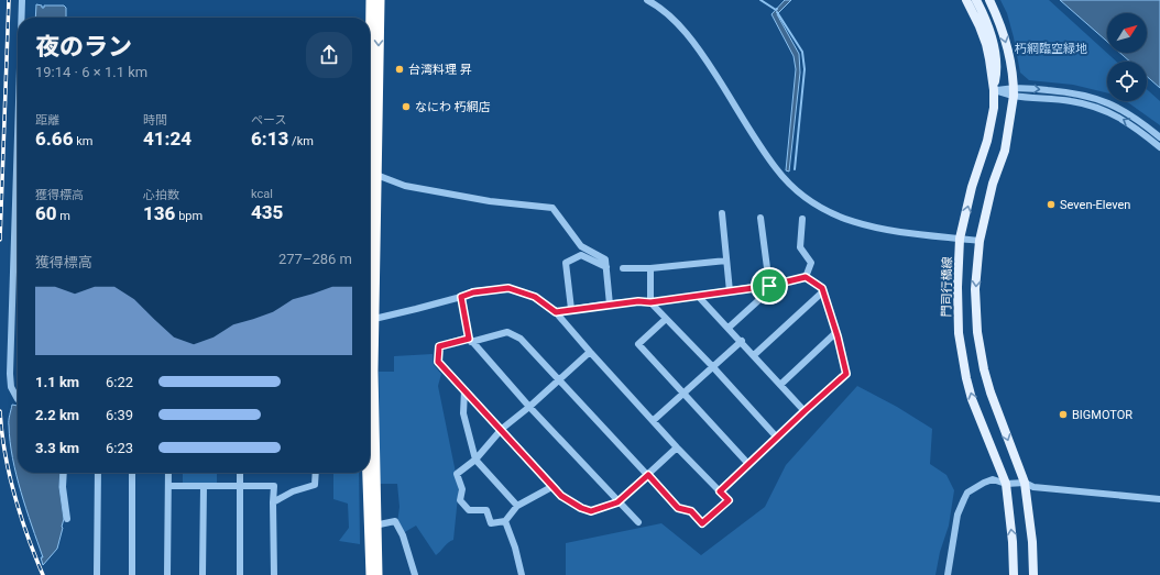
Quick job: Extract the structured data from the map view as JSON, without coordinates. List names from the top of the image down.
{
  "streets": {
    "main road": ["門司行橋線"]
  },
  "parks": ["朽網臨空緑地"],
  "places": [
    "台湾料理 昇",
    "なにわ 朽網店",
    "Seven-Eleven",
    "BIGMOTOR"
  ],
  "north": "top right",
  "page": {
    "heading": ["夜のラン", "19:14 · 6 × 1.1 km"],
    "stats": [
      ["距離", "6.66 km"],
      ["時間", "41:24"],
      ["ペース", "6:13 /km"],
      ["獲得標高", "60 m"],
      ["心拍数", "136 bpm"],
      ["kcal", "435"]
    ],
    "chart": ["獲得標高", "277–286 m"],
    "list": [
      {
        "name": "1.1 km",
        "note": "6:22"
      },
      {
        "name": "2.2 km",
        "note": "6:39"
      },
      {
        "name": "3.3 km",
        "note": "6:23"
      }
    ]
  }
}
